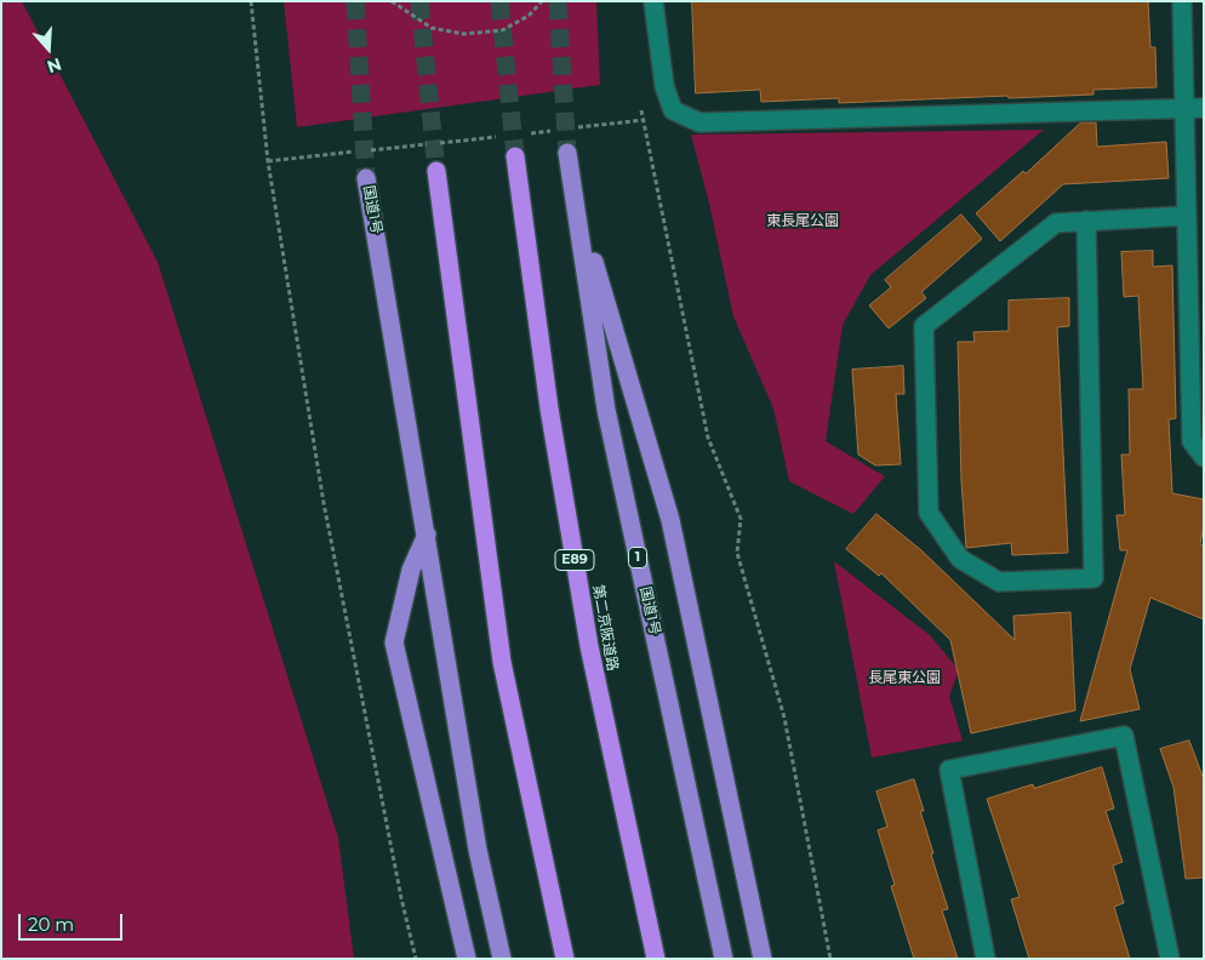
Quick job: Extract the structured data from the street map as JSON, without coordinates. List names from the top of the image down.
{
  "streets": {
    "highway": [
      "国道1号",
      "1",
      "E89",
      "第二京阪道路"
    ]
  },
  "parks": ["東長尾公園", "長尾東公園"],
  "scale_bar": "20 m",
  "north": "bottom"
}
